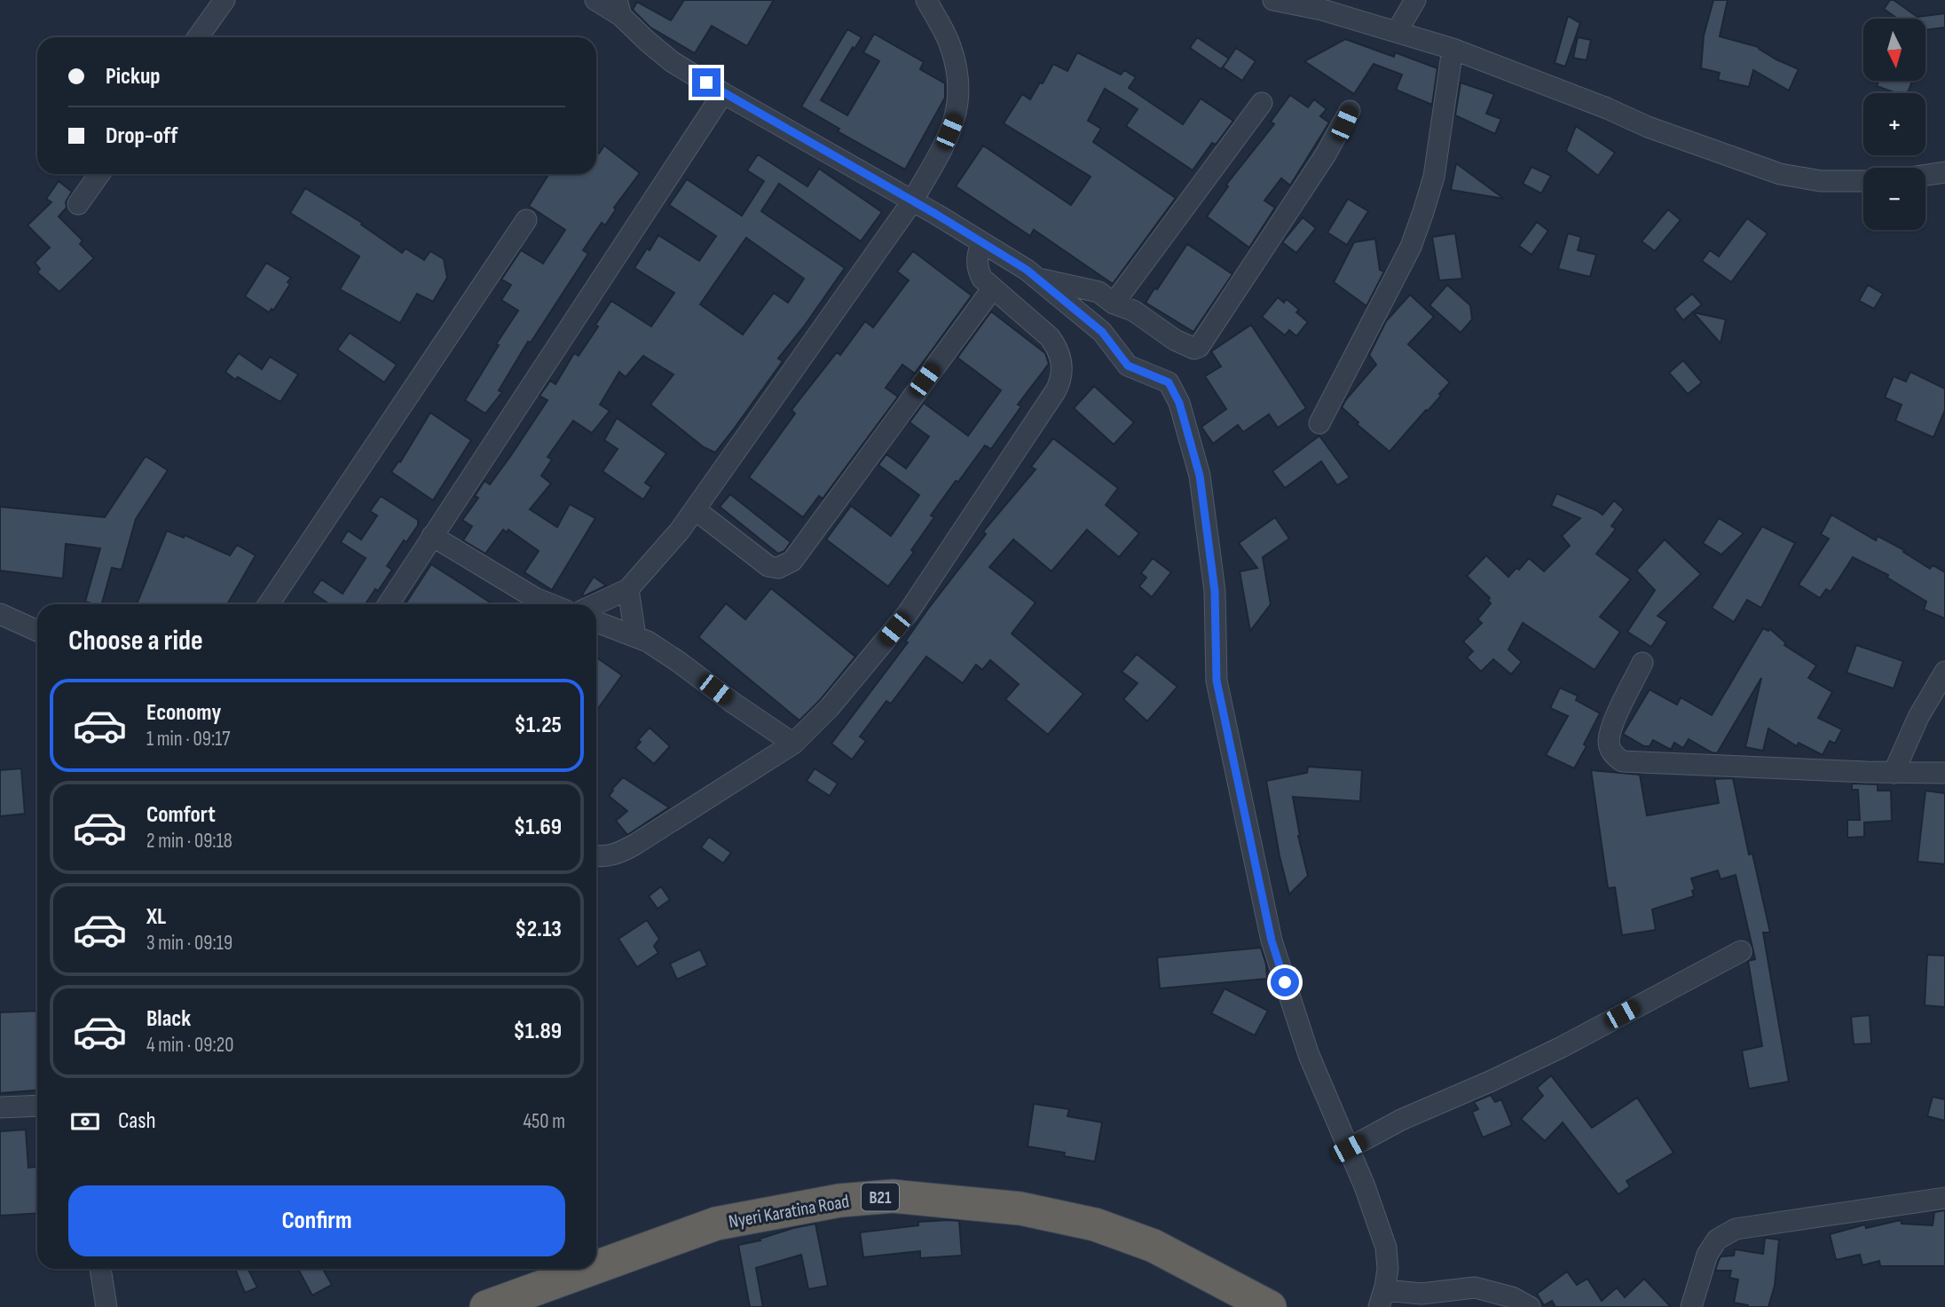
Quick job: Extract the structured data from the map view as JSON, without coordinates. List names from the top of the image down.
{
  "streets": {
    "highway": ["B21", "Nyeri Karatina Road"]
  },
  "north": "bottom",
  "page": {
    "map_buttons": ["+", "−"],
    "banner": ["Pickup", "Drop-off"],
    "heading": "Choose a ride",
    "list": [
      {
        "name": "Economy",
        "note": "1 min · 09:17",
        "value": "$1.25"
      },
      {
        "name": "Comfort",
        "note": "2 min · 09:18",
        "value": "$1.69"
      },
      {
        "name": "XL",
        "note": "3 min · 09:19",
        "value": "$2.13"
      },
      {
        "name": "Black",
        "note": "4 min · 09:20",
        "value": "$1.89"
      }
    ],
    "pay": ["Cash", "450 m"],
    "buttons": "Confirm"
  }
}
